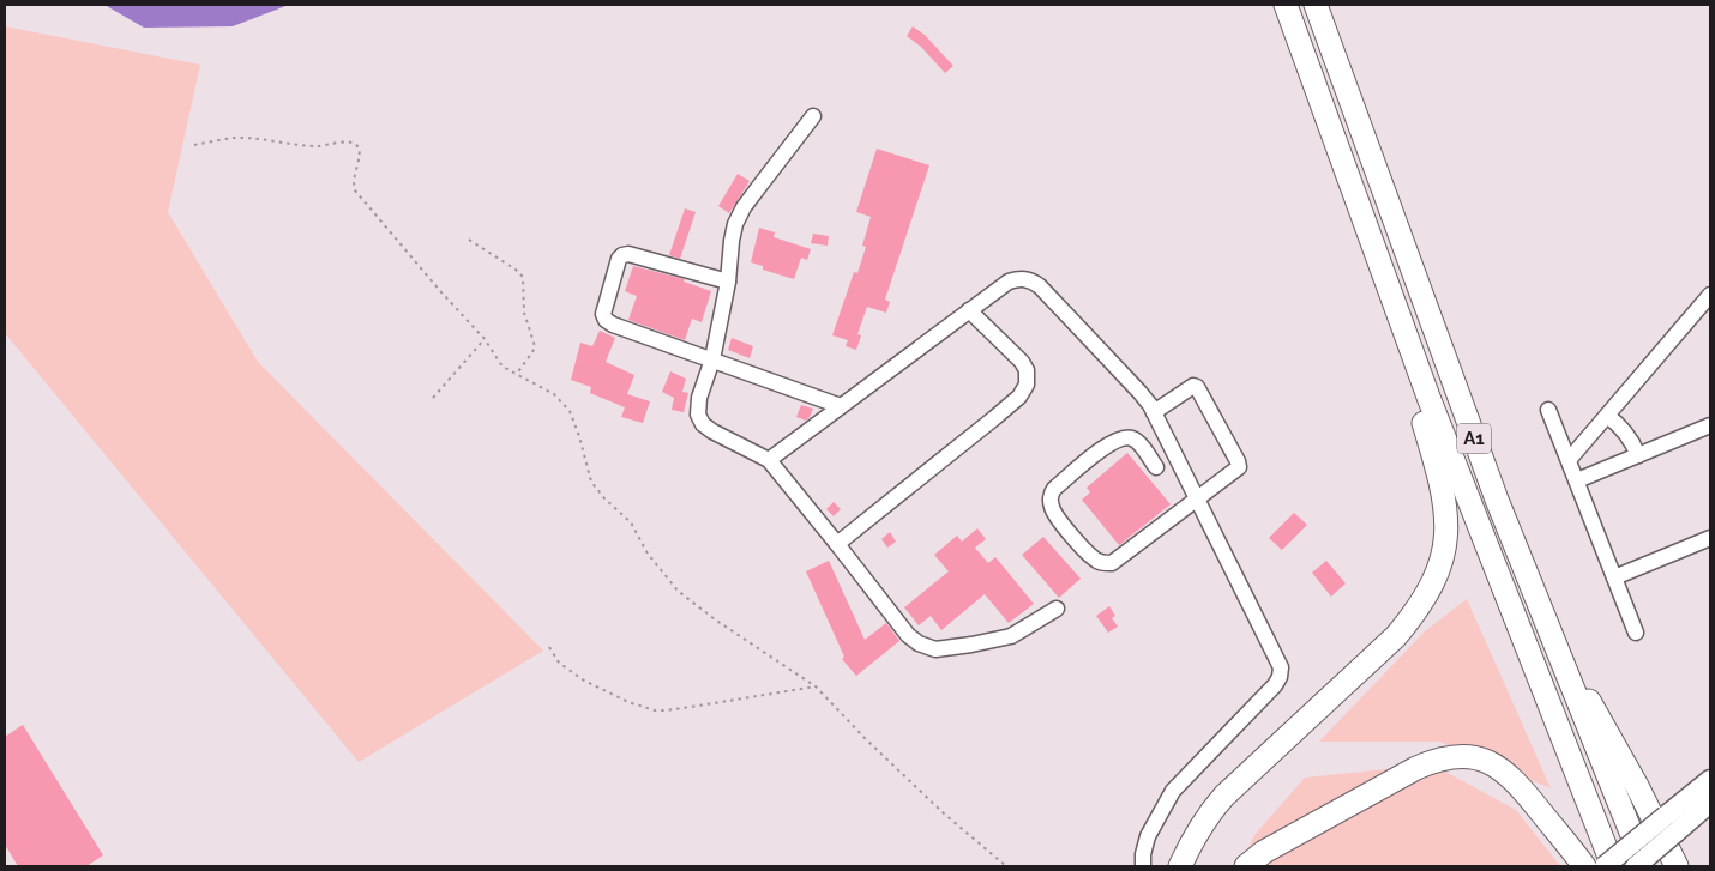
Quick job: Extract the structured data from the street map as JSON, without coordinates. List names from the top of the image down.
{
  "streets": {
    "highway": ["A1"]
  }
}
